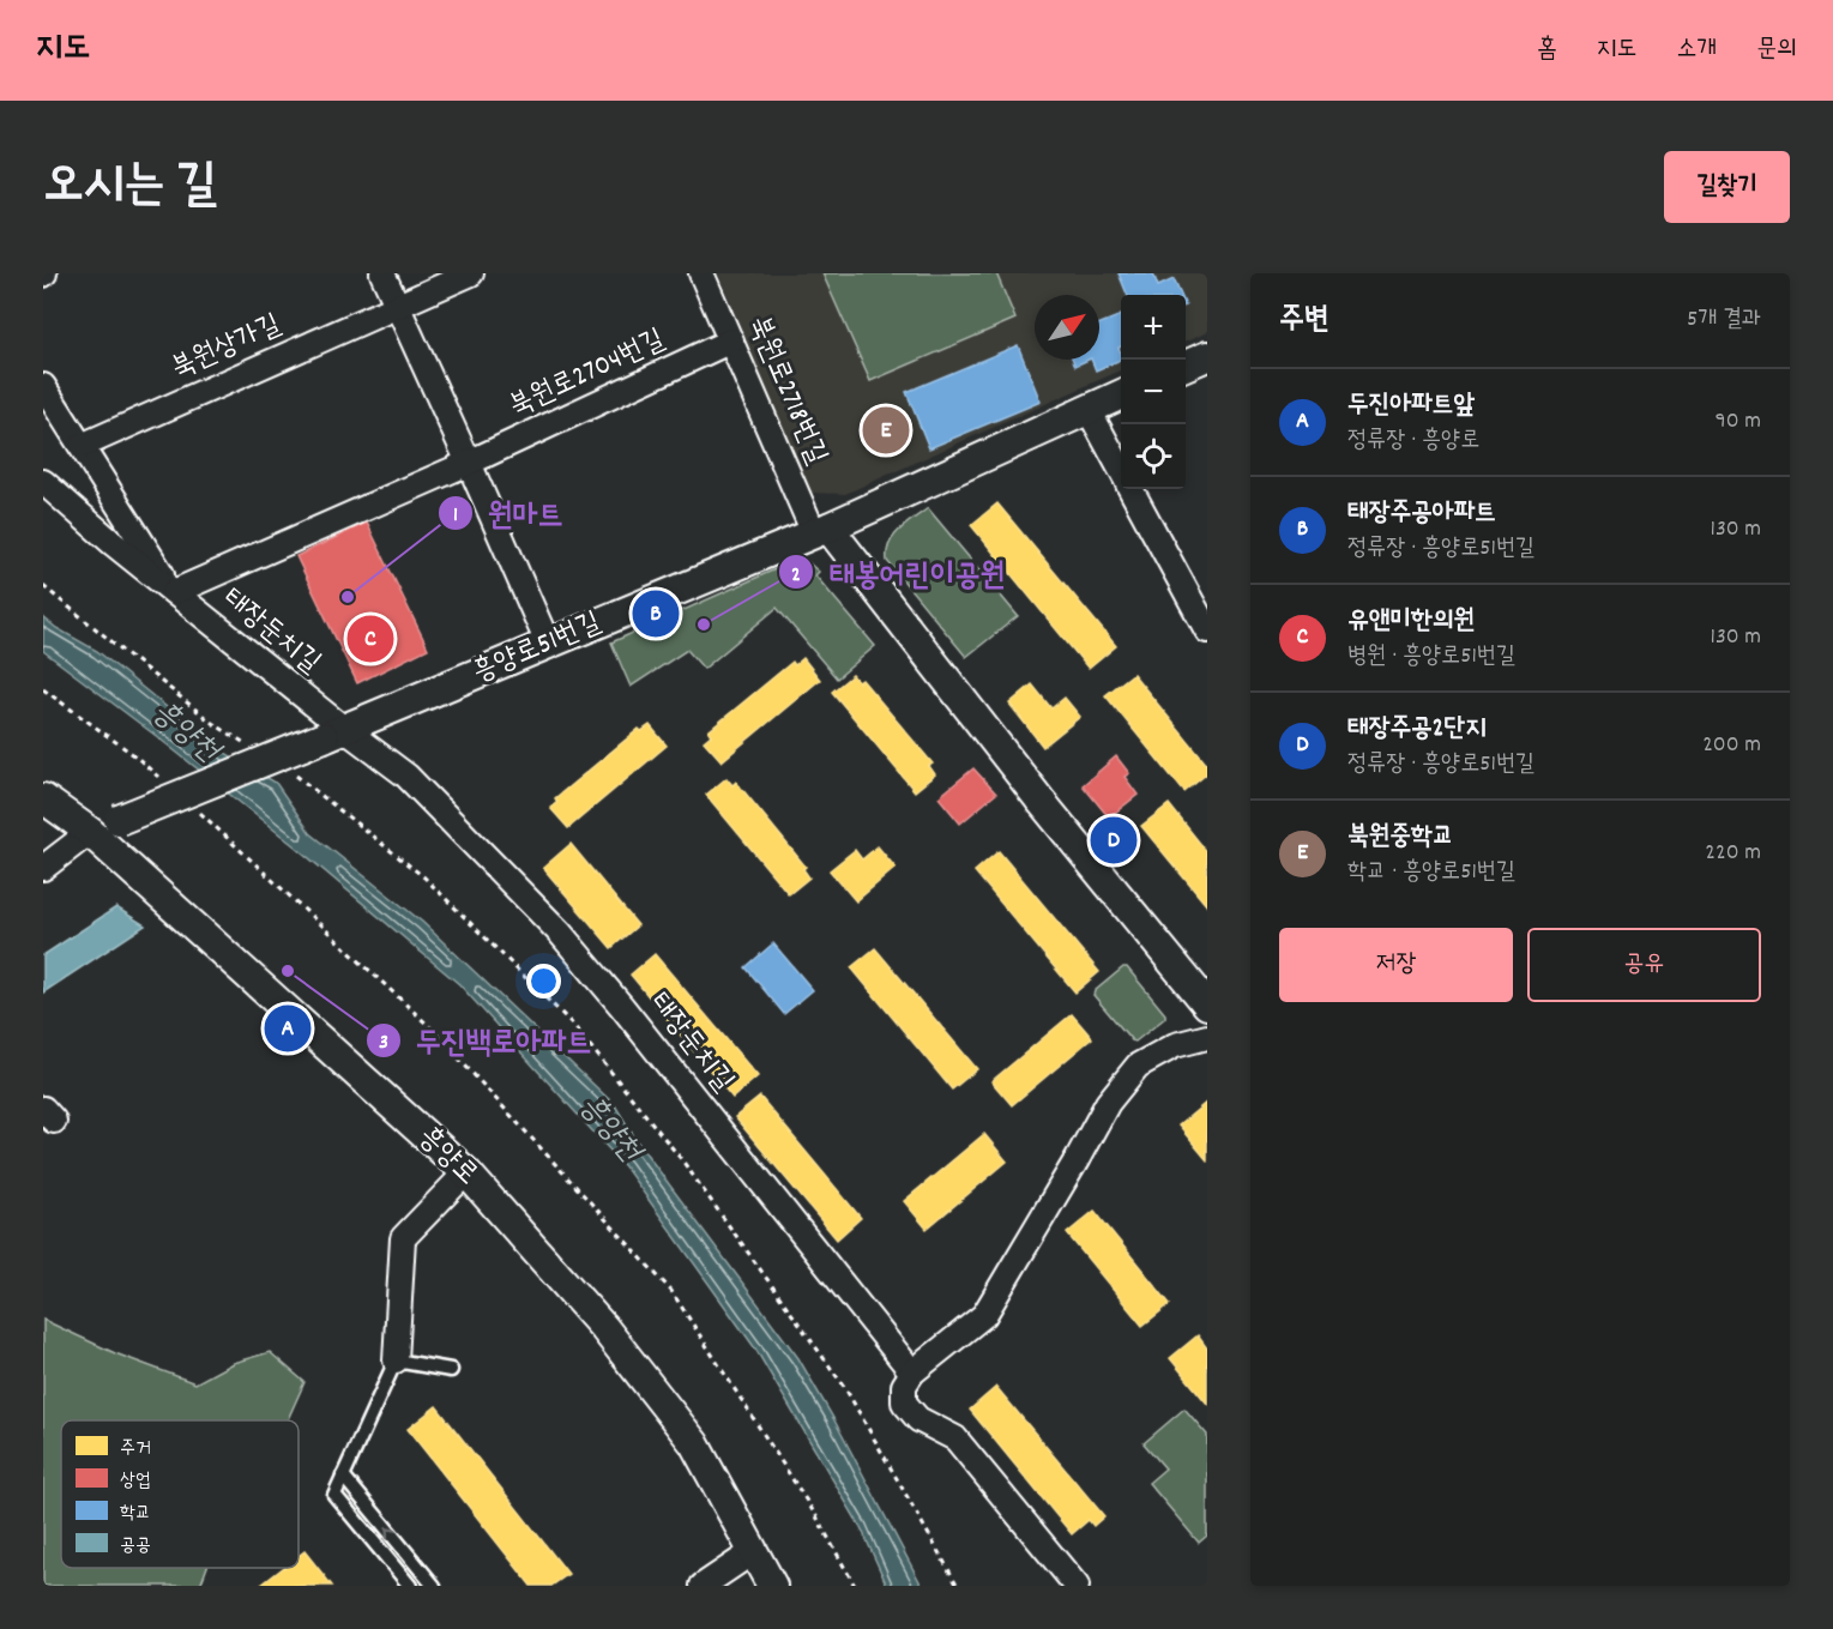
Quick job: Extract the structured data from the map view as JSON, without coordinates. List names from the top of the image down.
{
  "streets": {
    "street": [
      "북원상가길",
      "북원로2704번길",
      "북원로2718번길",
      "태장둔치길",
      "흥양로51번길",
      "흥양로"
    ]
  },
  "crossings": [
    ["북원로2704번길", "북원로2718번길"],
    ["북원로2704번길", "태장둔치길"],
    ["북원로2718번길", "흥양로51번길"],
    ["태장둔치길", "흥양로51번길"],
    ["흥양로51번길", "흥양로"]
  ],
  "water": ["흥양천"],
  "places": ["원마트", "태봉어린이공원", "두진백로아파트"],
  "legend": [
    "주거",
    "상업",
    "학교",
    "공공"
  ],
  "north": "top right",
  "page": {
    "header": "지도",
    "nav": [
      "홈",
      "지도",
      "소개",
      "문의"
    ],
    "title": "오시는 길",
    "buttons": [
      "길찾기",
      ["저장", "공유"]
    ],
    "heading": ["주변", "5개 결과"],
    "map_buttons": ["+", "−"],
    "list": [
      {
        "mark": "A",
        "name": "두진아파트앞",
        "note": "정류장 · 흥양로",
        "value": "90 m"
      },
      {
        "mark": "B",
        "name": "태장주공아파트",
        "note": "정류장 · 흥양로51번길",
        "value": "130 m"
      },
      {
        "mark": "C",
        "name": "유앤미한의원",
        "note": "병원 · 흥양로51번길",
        "value": "130 m"
      },
      {
        "mark": "D",
        "name": "태장주공2단지",
        "note": "정류장 · 흥양로51번길",
        "value": "200 m"
      },
      {
        "mark": "E",
        "name": "북원중학교",
        "note": "학교 · 흥양로51번길",
        "value": "220 m"
      }
    ],
    "pins": [
      "E",
      "B",
      "C",
      "D",
      "A"
    ]
  }
}
